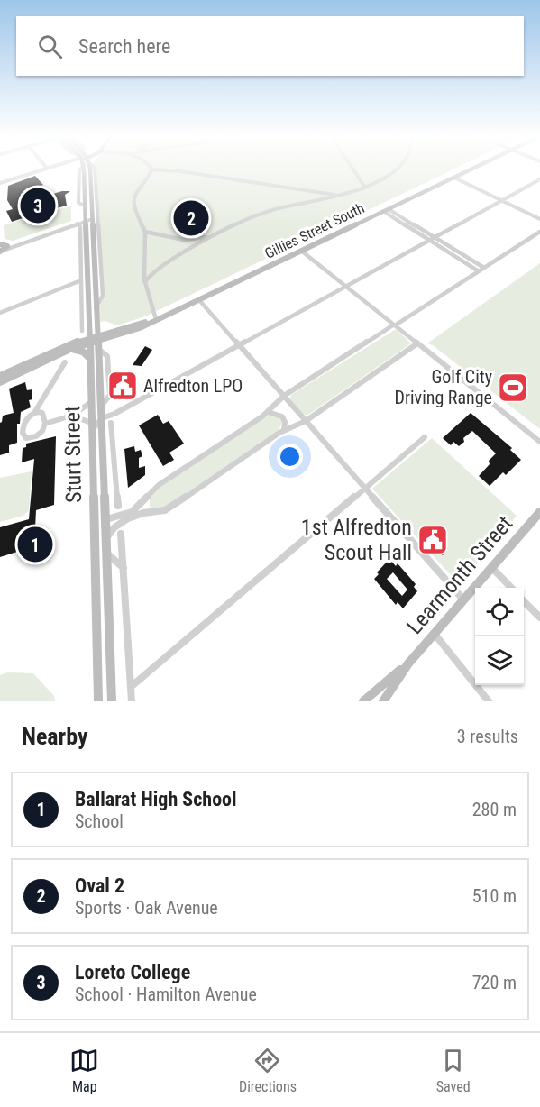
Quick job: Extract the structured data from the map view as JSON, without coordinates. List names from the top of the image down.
{
  "streets": {
    "main road": ["Gillies Street South", "Sturt Street", "Learmonth Street"]
  },
  "crossings": [
    ["Gillies Street South", "Sturt Street"]
  ],
  "places": {
    "public building": ["Alfredton LPO", "1st Alfredton Scout Hall"],
    "sports": ["Golf City Driving Range"]
  },
  "page": {
    "search": "Search here",
    "pins": ["3", "2", "1"],
    "heading": ["Nearby", "3 results"],
    "list": [
      {
        "mark": "1",
        "name": "Ballarat High School",
        "note": "School",
        "value": "280 m"
      },
      {
        "mark": "2",
        "name": "Oval 2",
        "note": "Sports · Oak Avenue",
        "value": "510 m"
      },
      {
        "mark": "3",
        "name": "Loreto College",
        "note": "School · Hamilton Avenue",
        "value": "720 m"
      }
    ],
    "nav": ["Map", "Directions", "Saved"]
  }
}
